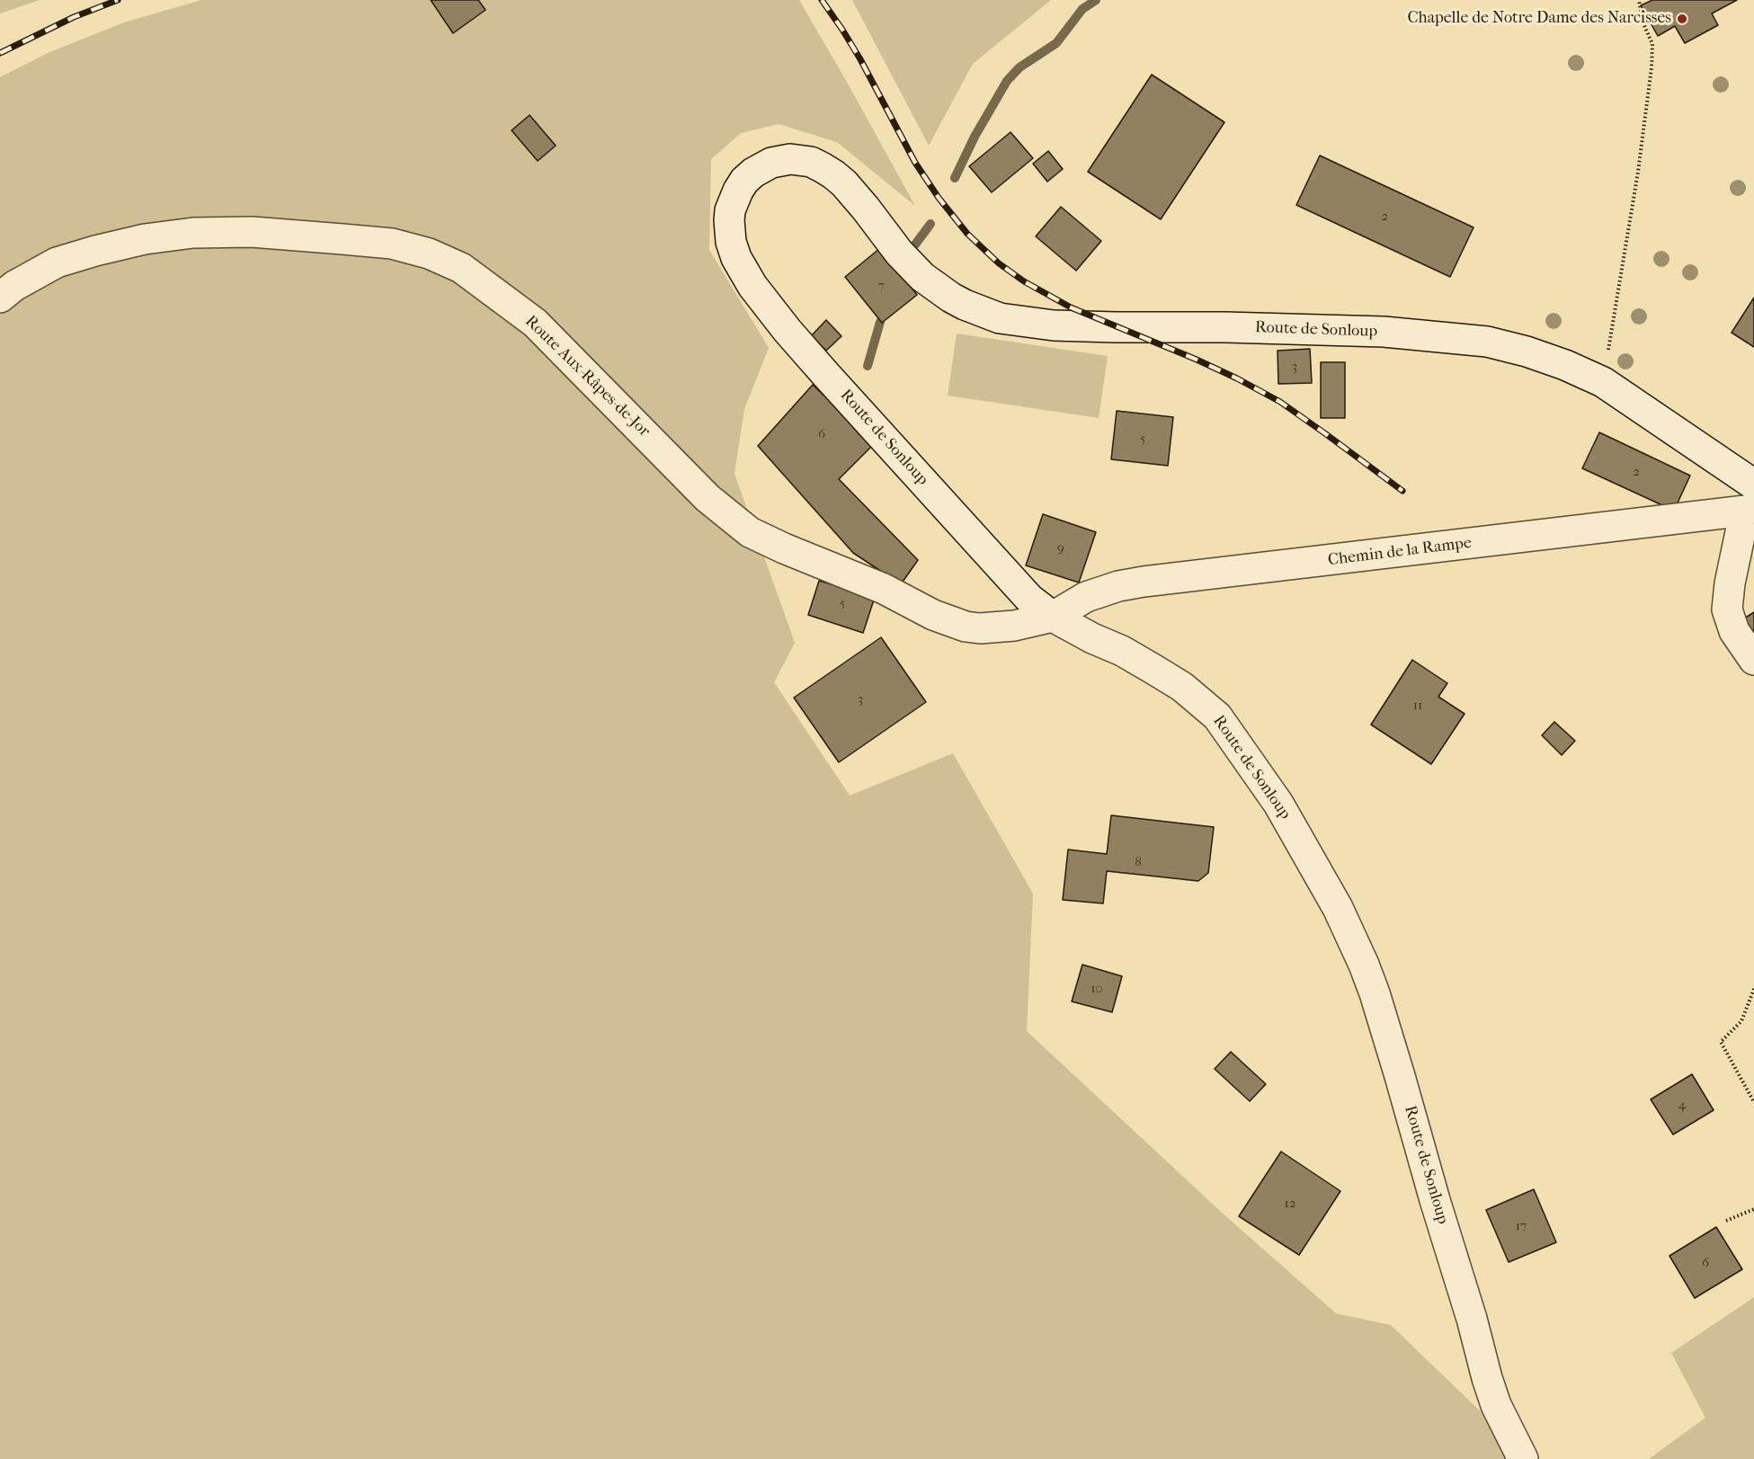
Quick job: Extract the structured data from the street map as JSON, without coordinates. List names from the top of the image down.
{
  "streets": {
    "street": ["Route de Sonloup", "Route Aux-Râpes-de-Jor", "Chemin de la Rampe"]
  },
  "crossings": [
    ["Route de Sonloup", "Route Aux-Râpes-de-Jor"],
    ["Route de Sonloup", "Chemin de la Rampe"],
    ["Route Aux-Râpes-de-Jor", "Chemin de la Rampe"]
  ],
  "places": ["Chapelle de Notre Dame des Narcisses"],
  "house_numbers": [
    "2",
    "7",
    "3",
    "6",
    "5",
    "2",
    "9",
    "5",
    "3",
    "11",
    "8",
    "10",
    "4",
    "12",
    "17",
    "6"
  ]
}
